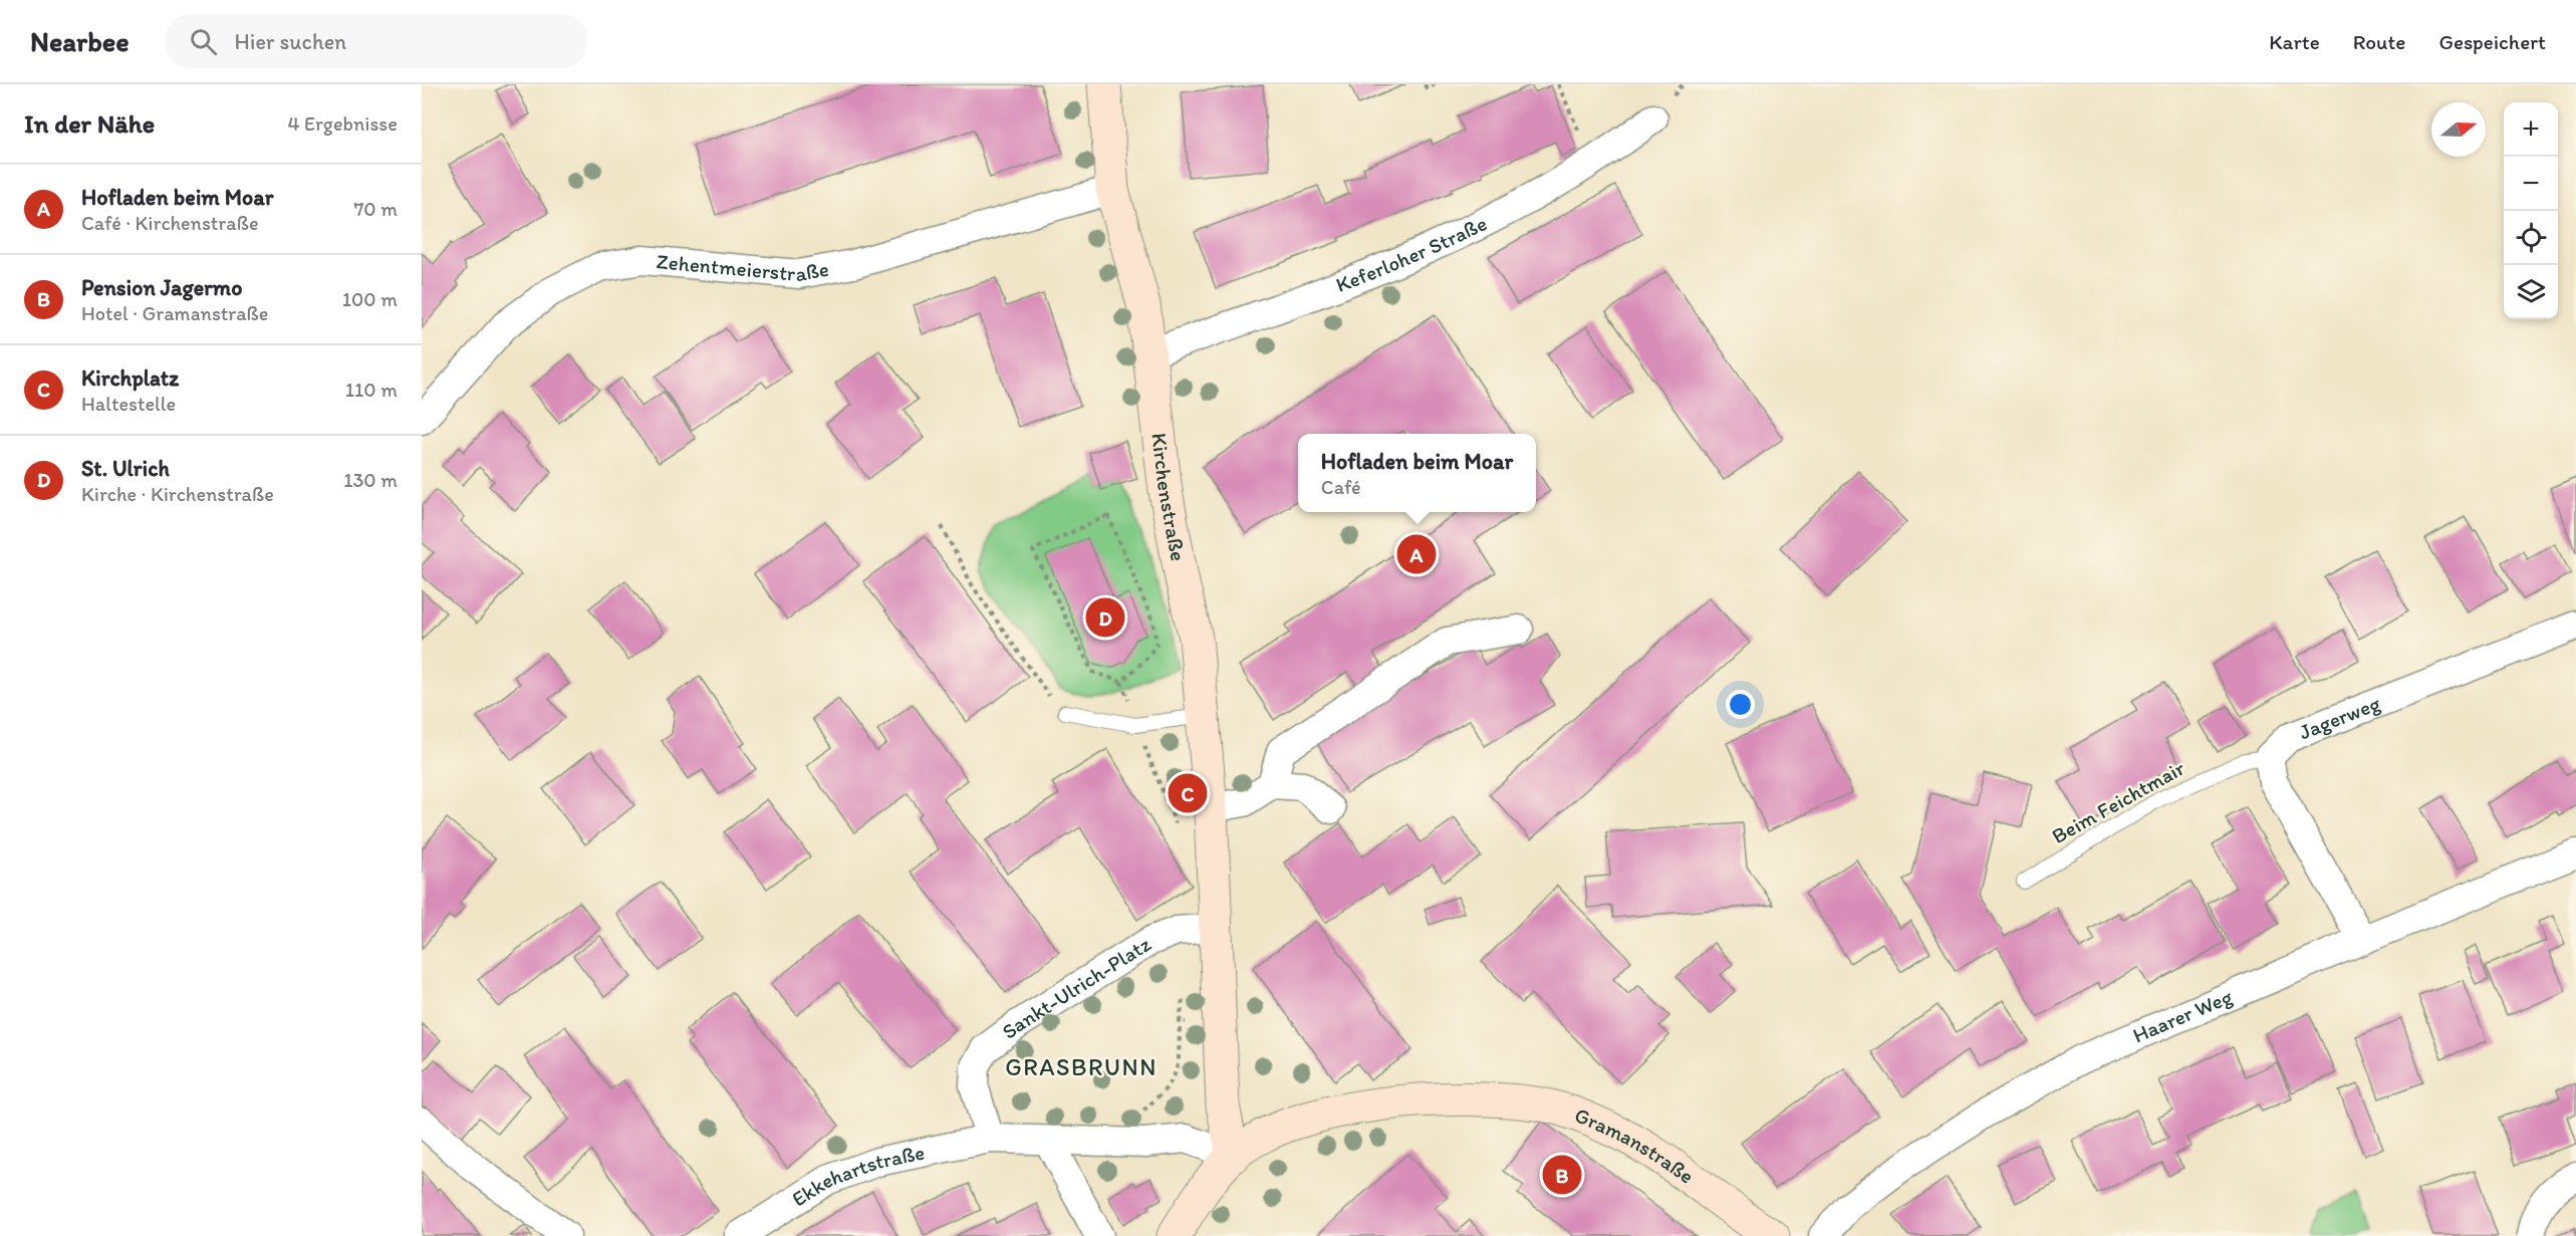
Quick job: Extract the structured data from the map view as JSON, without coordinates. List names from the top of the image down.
{
  "streets": {
    "street": [
      "Keferloher Straße",
      "Zehentmeierstraße",
      "Kirchenstraße",
      "Jagerweg",
      "Sankt-Ulrich-Platz",
      "Haarer Weg",
      "Gramanstraße",
      "Ekkehartstraße"
    ],
    "lane": ["Beim Feichtmair"]
  },
  "crossings": [
    ["Keferloher Straße", "Kirchenstraße"],
    ["Zehentmeierstraße", "Kirchenstraße"],
    ["Jagerweg", "Beim Feichtmair"],
    ["Sankt-Ulrich-Platz", "Ekkehartstraße"]
  ],
  "districts": ["GRASBRUNN"],
  "north": "right",
  "page": {
    "header": "Nearbee",
    "search": "Hier suchen",
    "nav": ["Karte", "Route", "Gespeichert"],
    "heading": ["In der Nähe", "4 Ergebnisse"],
    "map_buttons": ["+", "−"],
    "list": [
      {
        "mark": "A",
        "name": "Hofladen beim Moar",
        "note": "Café · Kirchenstraße",
        "value": "70 m"
      },
      {
        "mark": "B",
        "name": "Pension Jagermo",
        "note": "Hotel · Gramanstraße",
        "value": "100 m"
      },
      {
        "mark": "C",
        "name": "Kirchplatz",
        "note": "Haltestelle",
        "value": "110 m"
      },
      {
        "mark": "D",
        "name": "St. Ulrich",
        "note": "Kirche · Kirchenstraße",
        "value": "130 m"
      }
    ],
    "popup": ["Hofladen beim Moar", "Café"],
    "pins": [
      "A",
      "D",
      "C",
      "B"
    ]
  }
}
